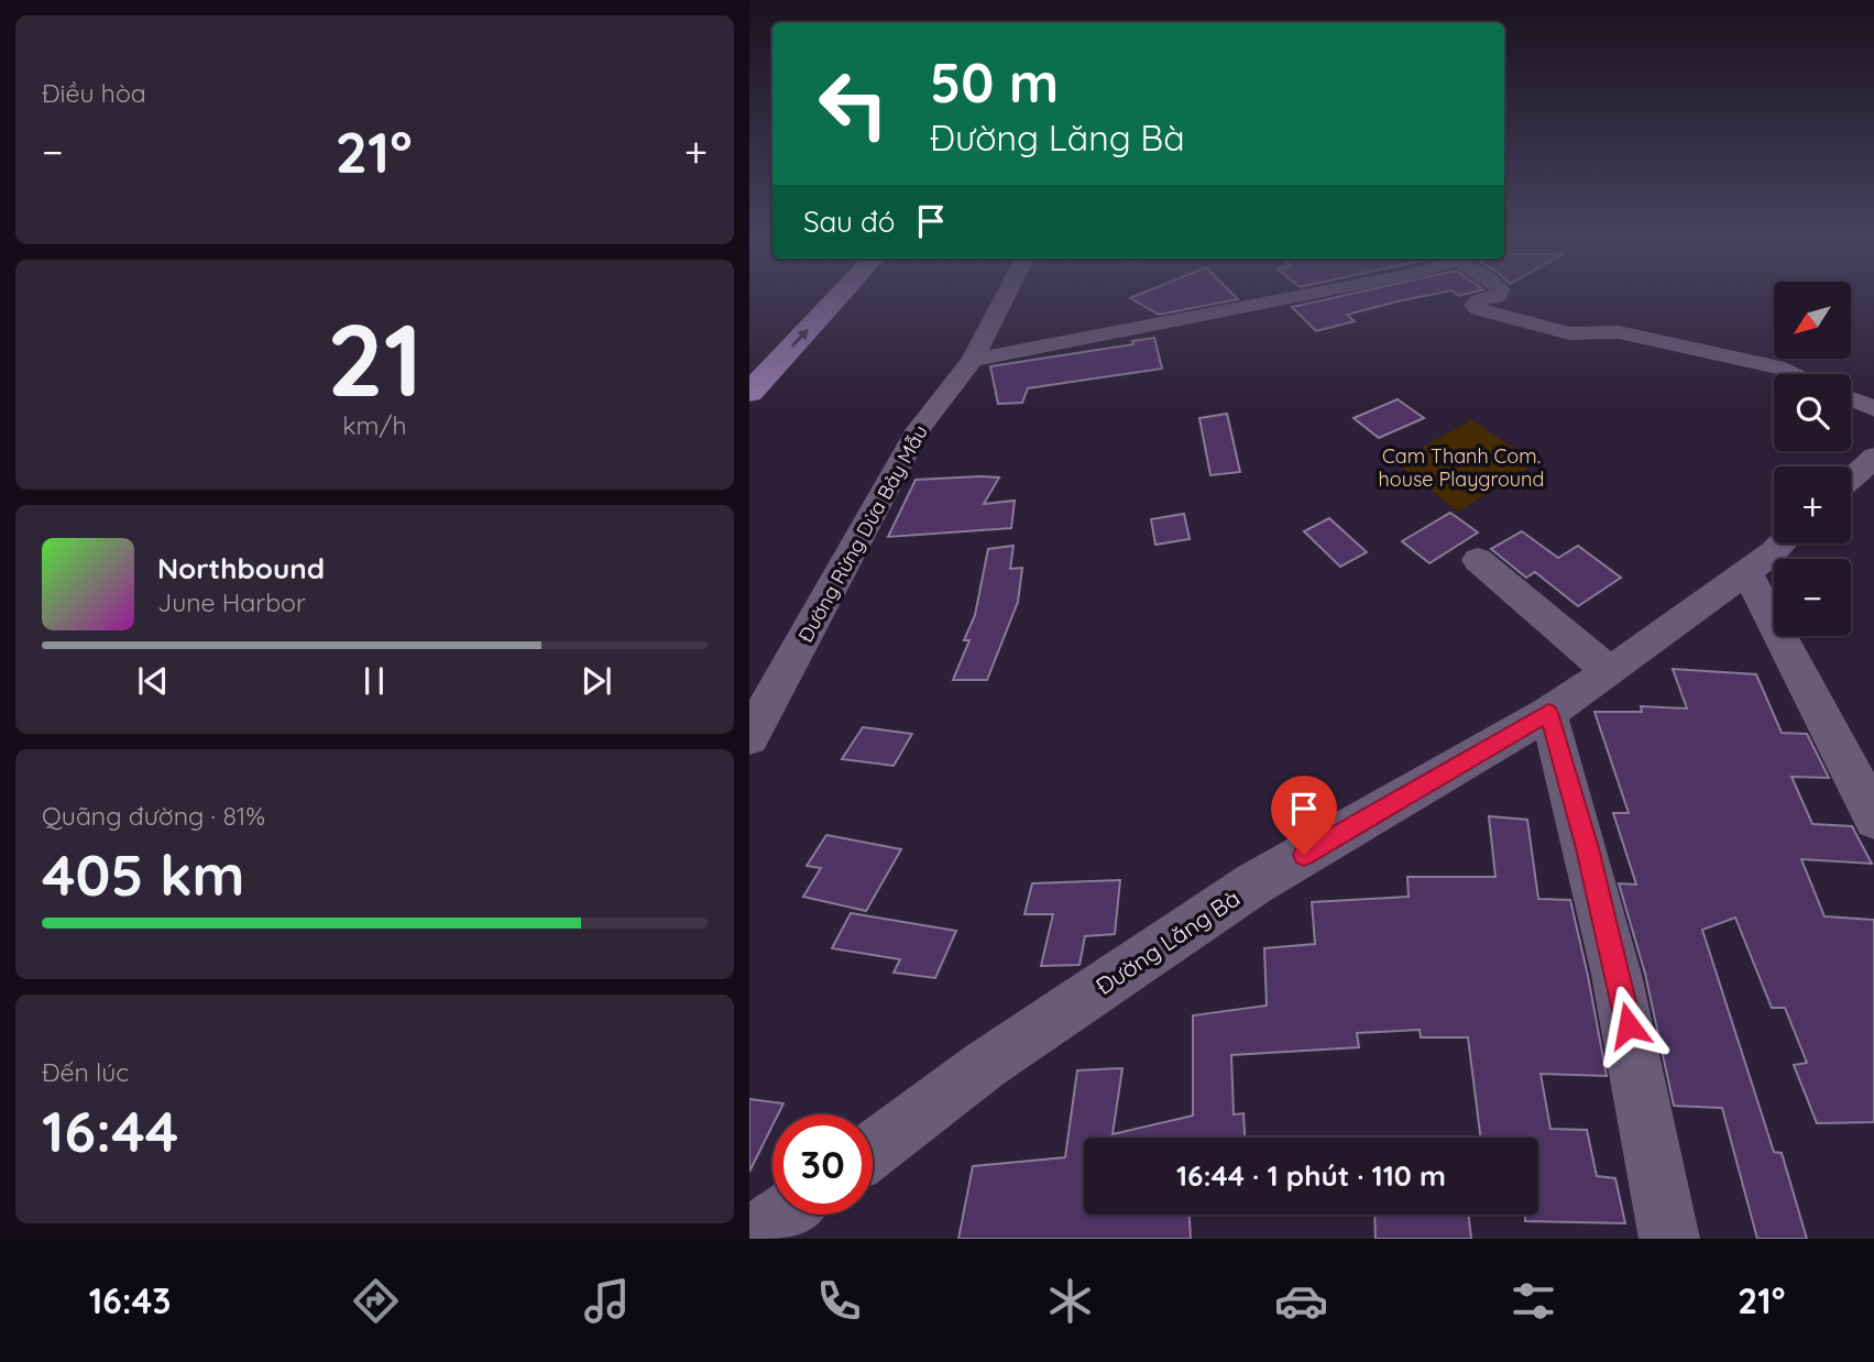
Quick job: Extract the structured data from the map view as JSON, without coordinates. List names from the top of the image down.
{
  "streets": {
    "street": ["Đường Rừng Dừa Bảy Mẫu", "Đường Lăng Bà"]
  },
  "parks": ["Cam Thanh Com. house Playground"],
  "north": "bottom left",
  "page": {
    "tile": [
      "Điều hòa",
      ["21", "km/h"],
      ["Quãng đường · 81%", "405 km"],
      ["Đến lúc", "16:44"]
    ],
    "turn": ["50 m", "Đường Lăng Bà"],
    "heat": ["−", "21°", "+"],
    "then": "Sau đó",
    "map_buttons": ["+", "−"],
    "song": ["Northbound", "June Harbor"],
    "limit": "30",
    "trip": "16:44 · 1 phút · 110 m",
    "tabs": ["16:43", "21°"]
  }
}
